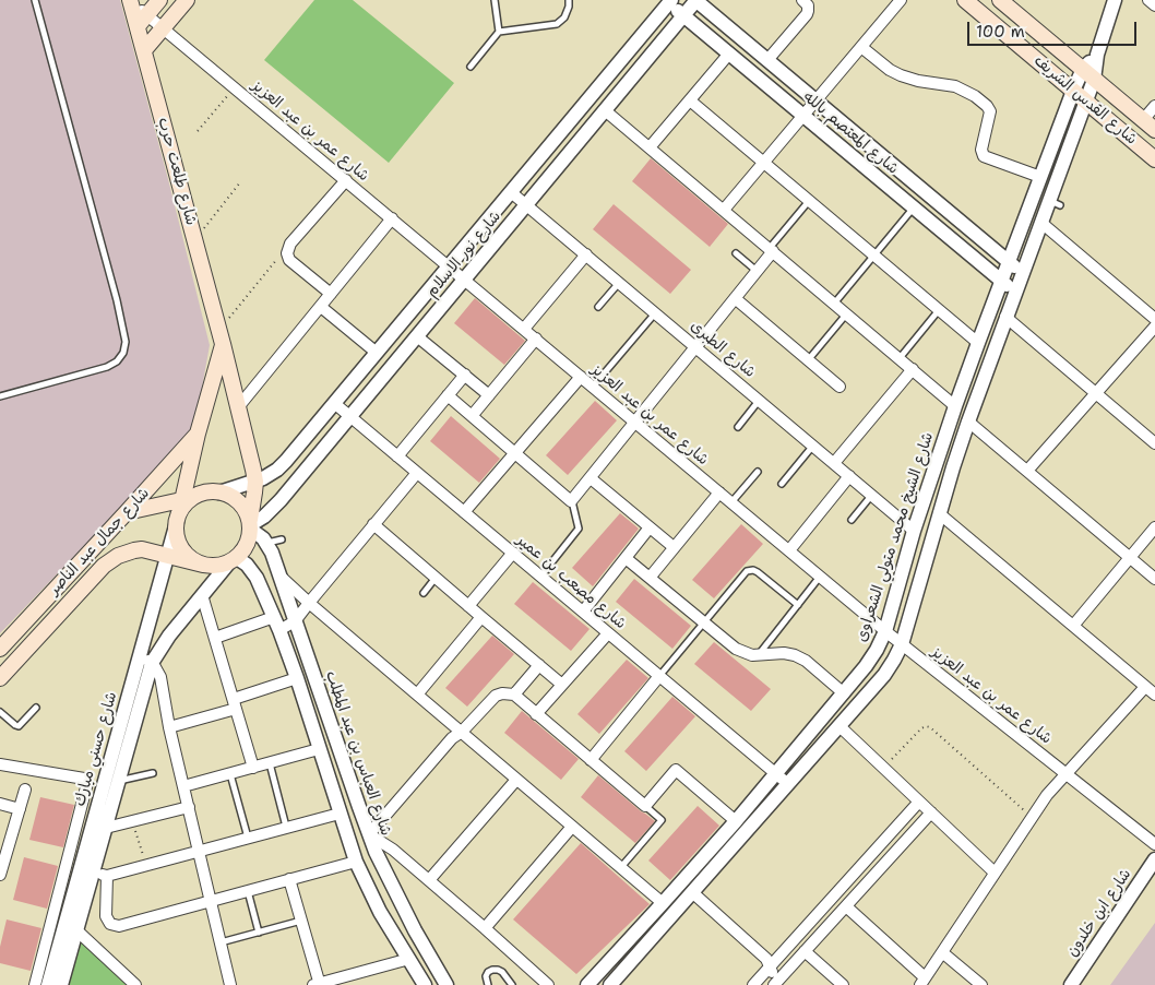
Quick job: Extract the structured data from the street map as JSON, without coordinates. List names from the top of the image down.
{
  "streets": {
    "main road": ["شارع القدس الشريف", "شارع طلعت حرب", "شارع جمال عبد الناصر"],
    "street": [
      "شارع عمر بن عبد العزيز",
      "شارع المعتصم بالله",
      "شارع نور الاسلام",
      "شارع الطبرى",
      "شارع الشيخ محمد متولي الشعراوى",
      "شارع مصعب بن عمير",
      "شارع حسني مبارك",
      "شارع العباس بن عبد المطلب",
      "شارع ابن خلدون"
    ]
  },
  "crossings": [
    ["شارع القدس الشريف", "شارع الشيخ محمد متولي الشعراوى"],
    ["شارع عمر بن عبد العزيز", "شارع طلعت حرب"],
    ["شارع عمر بن عبد العزيز", "شارع نور الاسلام"],
    ["شارع عمر بن عبد العزيز", "شارع الشيخ محمد متولي الشعراوى"],
    ["شارع المعتصم بالله", "شارع نور الاسلام"],
    ["شارع المعتصم بالله", "شارع الشيخ محمد متولي الشعراوى"],
    ["شارع طلعت حرب", "شارع نور الاسلام"],
    ["شارع طلعت حرب", "شارع جمال عبد الناصر"],
    ["شارع طلعت حرب", "شارع حسني مبارك"],
    ["شارع طلعت حرب", "شارع العباس بن عبد المطلب"],
    ["شارع نور الاسلام", "شارع الطبرى"],
    ["شارع نور الاسلام", "شارع جمال عبد الناصر"],
    ["شارع نور الاسلام", "شارع مصعب بن عمير"],
    ["شارع نور الاسلام", "شارع حسني مبارك"],
    ["شارع نور الاسلام", "شارع العباس بن عبد المطلب"],
    ["شارع الطبرى", "شارع الشيخ محمد متولي الشعراوى"],
    ["شارع الشيخ محمد متولي الشعراوى", "شارع مصعب بن عمير"],
    ["شارع جمال عبد الناصر", "شارع حسني مبارك"],
    ["شارع جمال عبد الناصر", "شارع العباس بن عبد المطلب"],
    ["شارع حسني مبارك", "شارع العباس بن عبد المطلب"]
  ],
  "scale_bar": "100 m"
}
